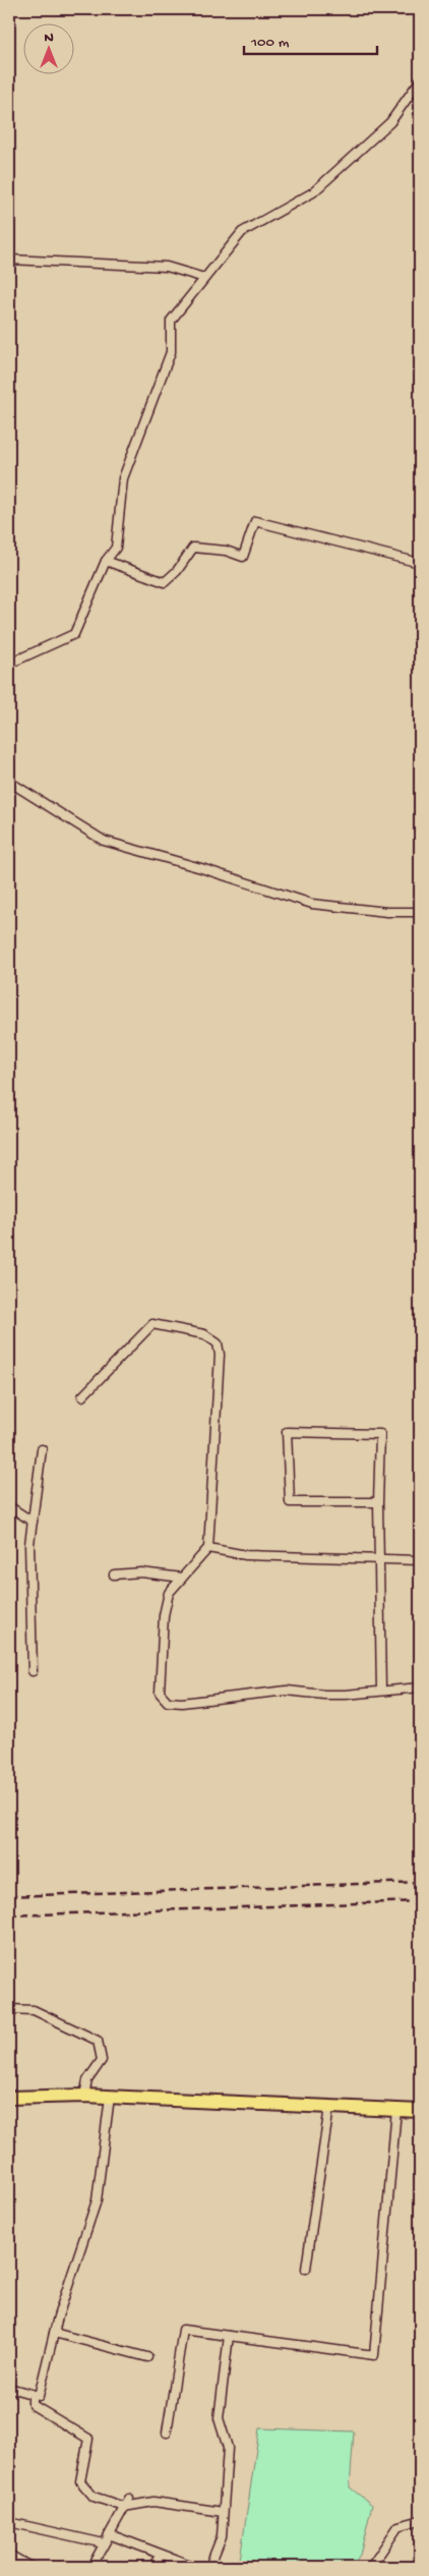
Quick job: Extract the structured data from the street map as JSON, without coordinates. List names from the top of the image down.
{
  "scale_bar": "100 m",
  "north": "top"
}
